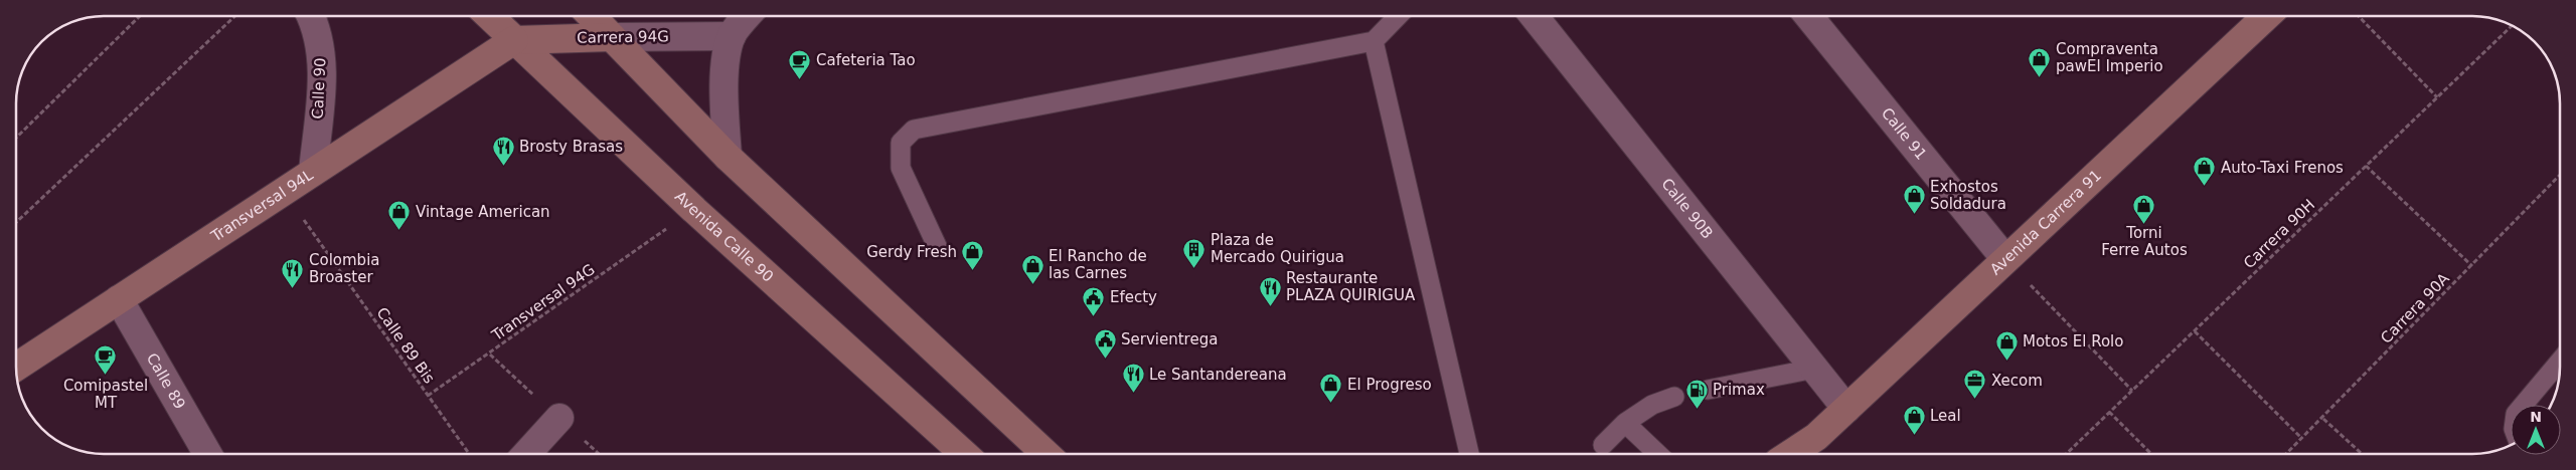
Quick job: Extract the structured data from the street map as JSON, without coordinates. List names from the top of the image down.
{
  "streets": {
    "main road": [
      "Carrera 94G",
      "Transversal 94L",
      "Avenida Carrera 91",
      "Avenida Calle 90"
    ],
    "street": [
      "Calle 90",
      "Calle 91",
      "Calle 90B",
      "Calle 89"
    ],
    "path": [
      "Carrera 90H",
      "Transversal 94G",
      "Carrera 90A",
      "Calle 89 Bis"
    ]
  },
  "crossings": [
    ["Carrera 94G", "Transversal 94L"],
    ["Carrera 94G", "Avenida Calle 90"],
    ["Calle 90", "Transversal 94L"],
    ["Calle 91", "Avenida Carrera 91"],
    ["Transversal 94L", "Avenida Calle 90"],
    ["Transversal 94L", "Calle 89"],
    ["Calle 90B", "Avenida Carrera 91"],
    ["Transversal 94G", "Calle 89 Bis"]
  ],
  "places": {
    "shop": [
      "Compraventa pawEl Imperio",
      "Auto-Taxi Frenos",
      "Exhostos Soldadura",
      "Torni Ferre Autos",
      "Vintage American",
      "Gerdy Fresh",
      "El Rancho de las Carnes",
      "Motos El Rolo",
      "El Progreso",
      "Leal"
    ],
    "cafe": ["Cafeteria Tao", "Comipastel MT"],
    "restaurant": [
      "Brosty Brasas",
      "Colombia Broaster",
      "Restaurante PLAZA QUIRIGUA",
      "Le Santandereana"
    ],
    "building": ["Plaza de Mercado Quirigua"],
    "public building": ["Efecty", "Servientrega"],
    "office": ["Xecom"],
    "fuel station": ["Primax"]
  },
  "north": "top"
}
